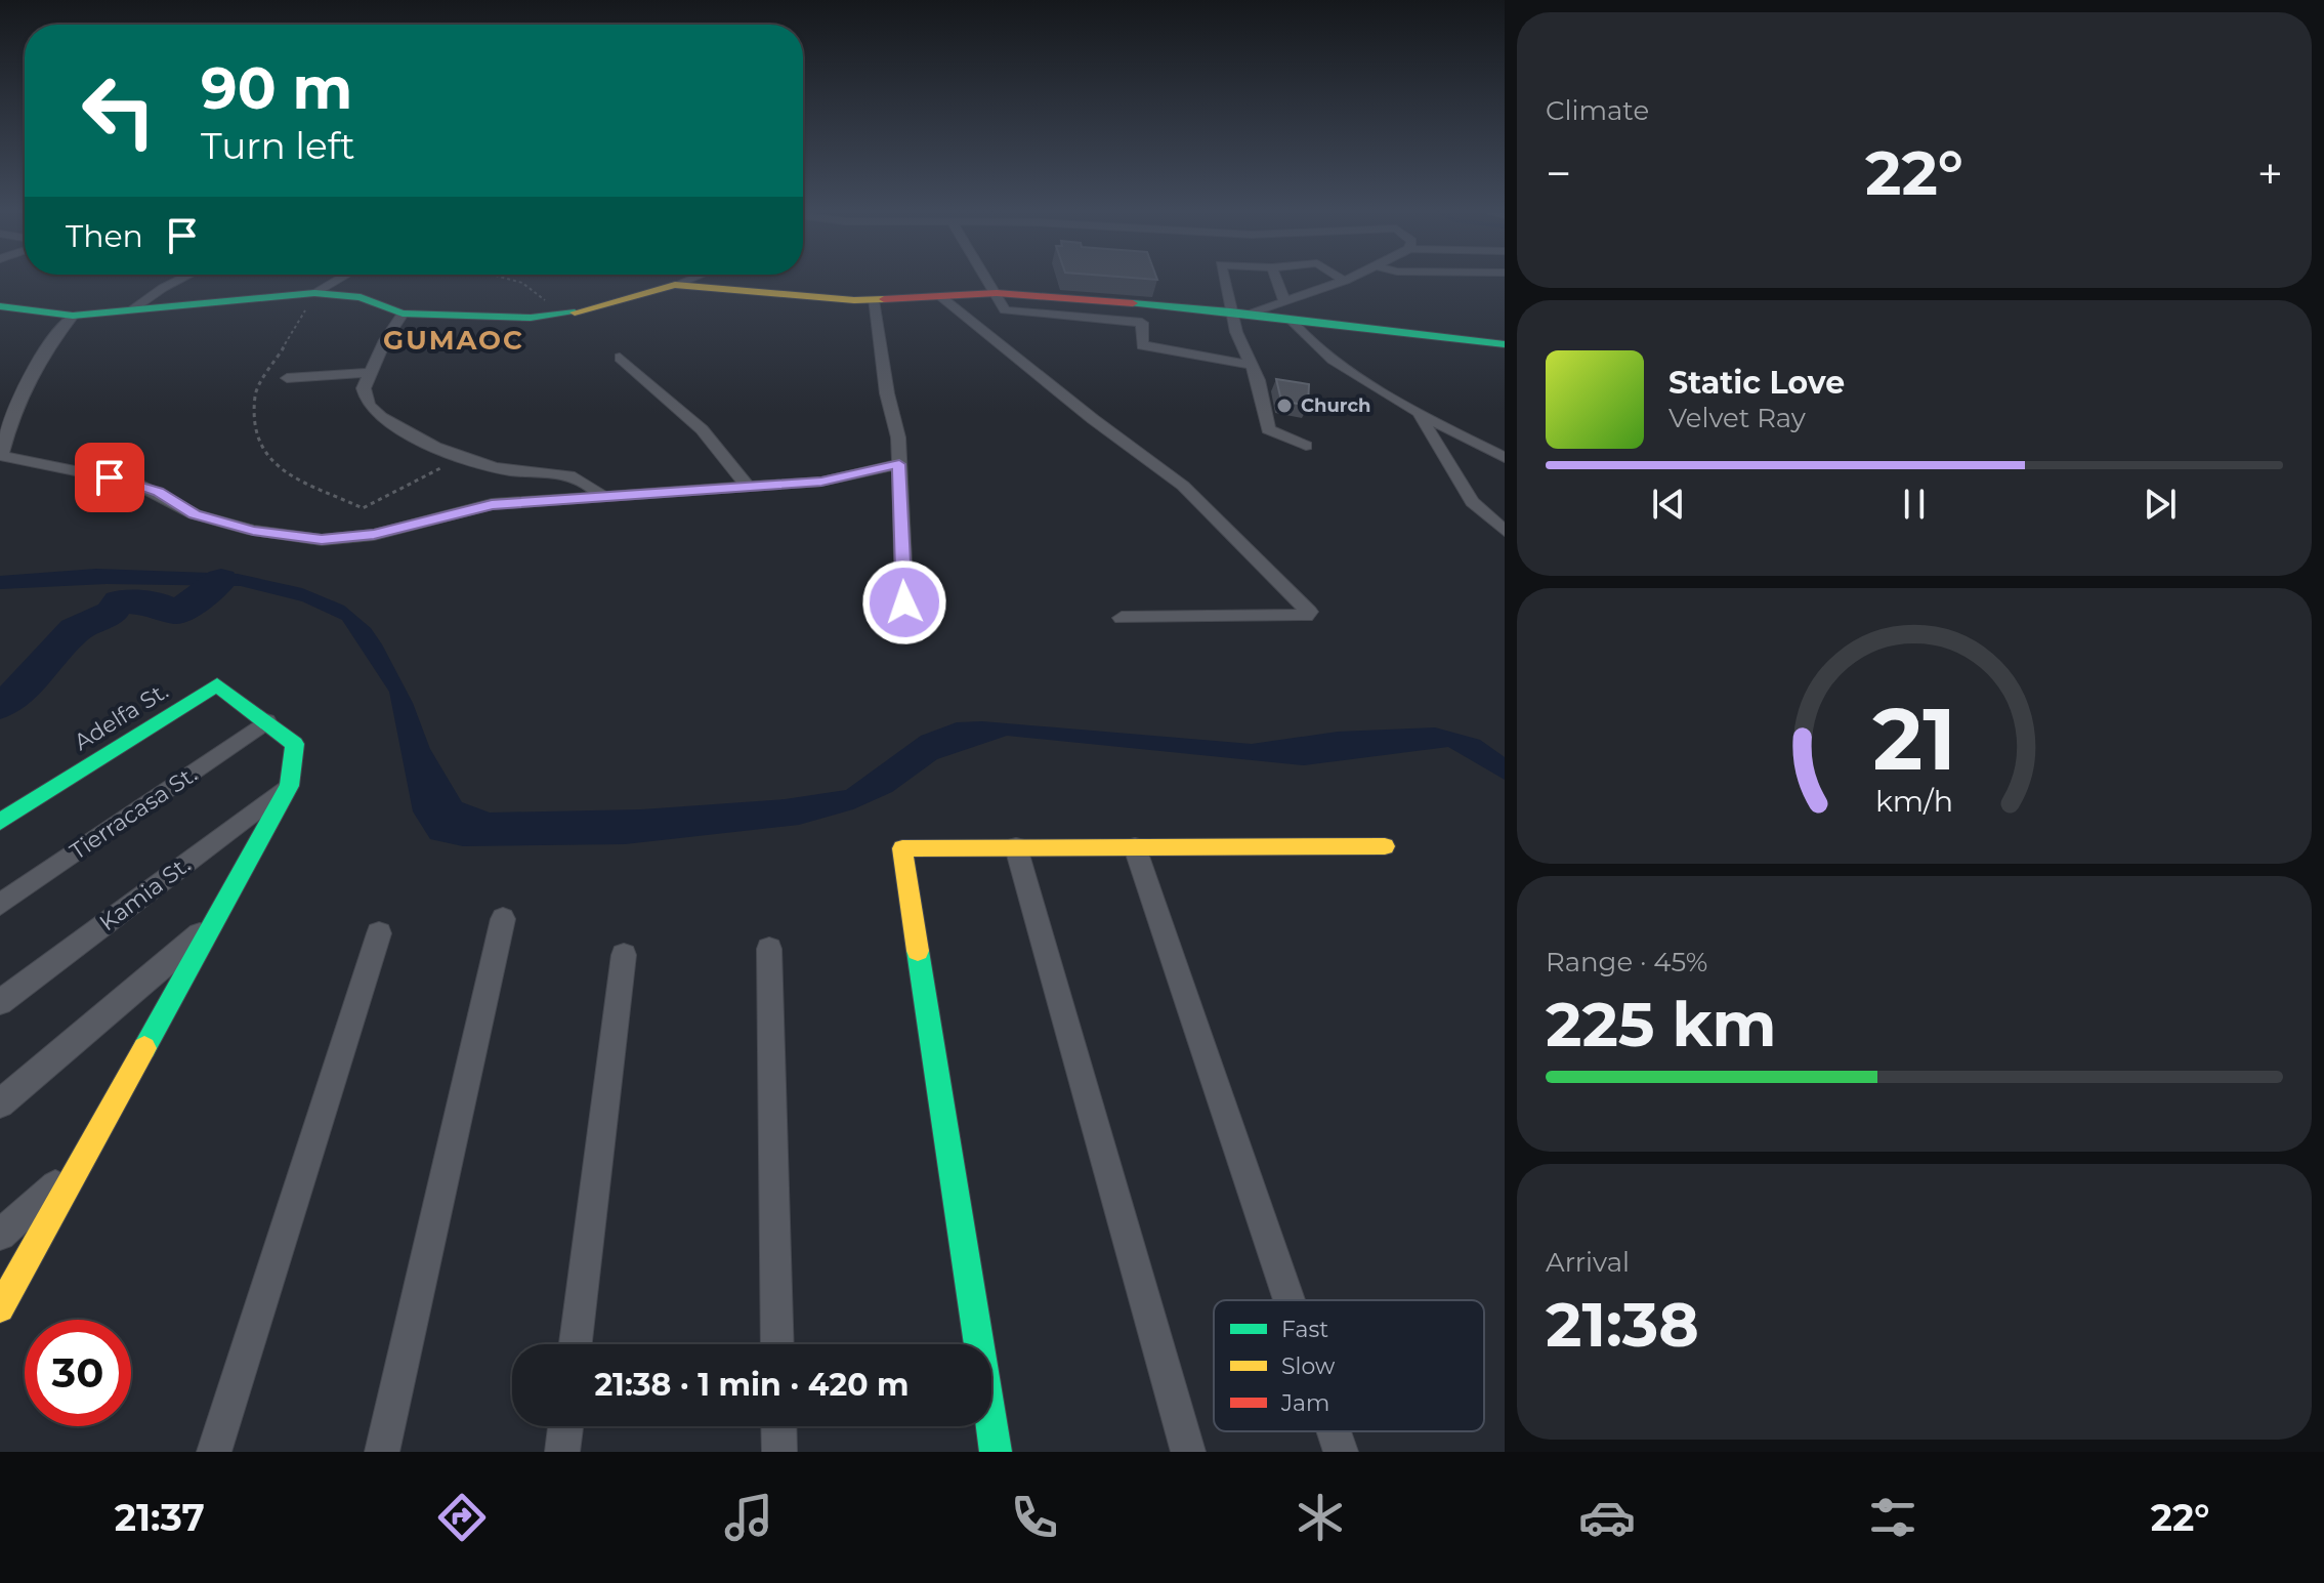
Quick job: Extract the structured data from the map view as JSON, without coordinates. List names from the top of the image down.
{
  "streets": {
    "street": ["Adelfa St.", "Tierracasa St.", "Kamia St."]
  },
  "crossings": [
    ["Adelfa St.", "Tierracasa St."]
  ],
  "districts": ["GUMAOC"],
  "places": ["Church"],
  "legend": ["Fast", "Slow", "Jam"],
  "page": {
    "tile": [
      "Climate",
      ["Range · 45%", "225 km"],
      ["Arrival", "21:38"]
    ],
    "turn": ["90 m", "Turn left"],
    "heat": ["−", "22°", "+"],
    "then": "Then",
    "song": ["Static Love", "Velvet Ray"],
    "limit": "30",
    "trip": "21:38 · 1 min · 420 m",
    "tabs": ["21:37", "22°"],
    "gauge": ["21", "km/h"]
  }
}
